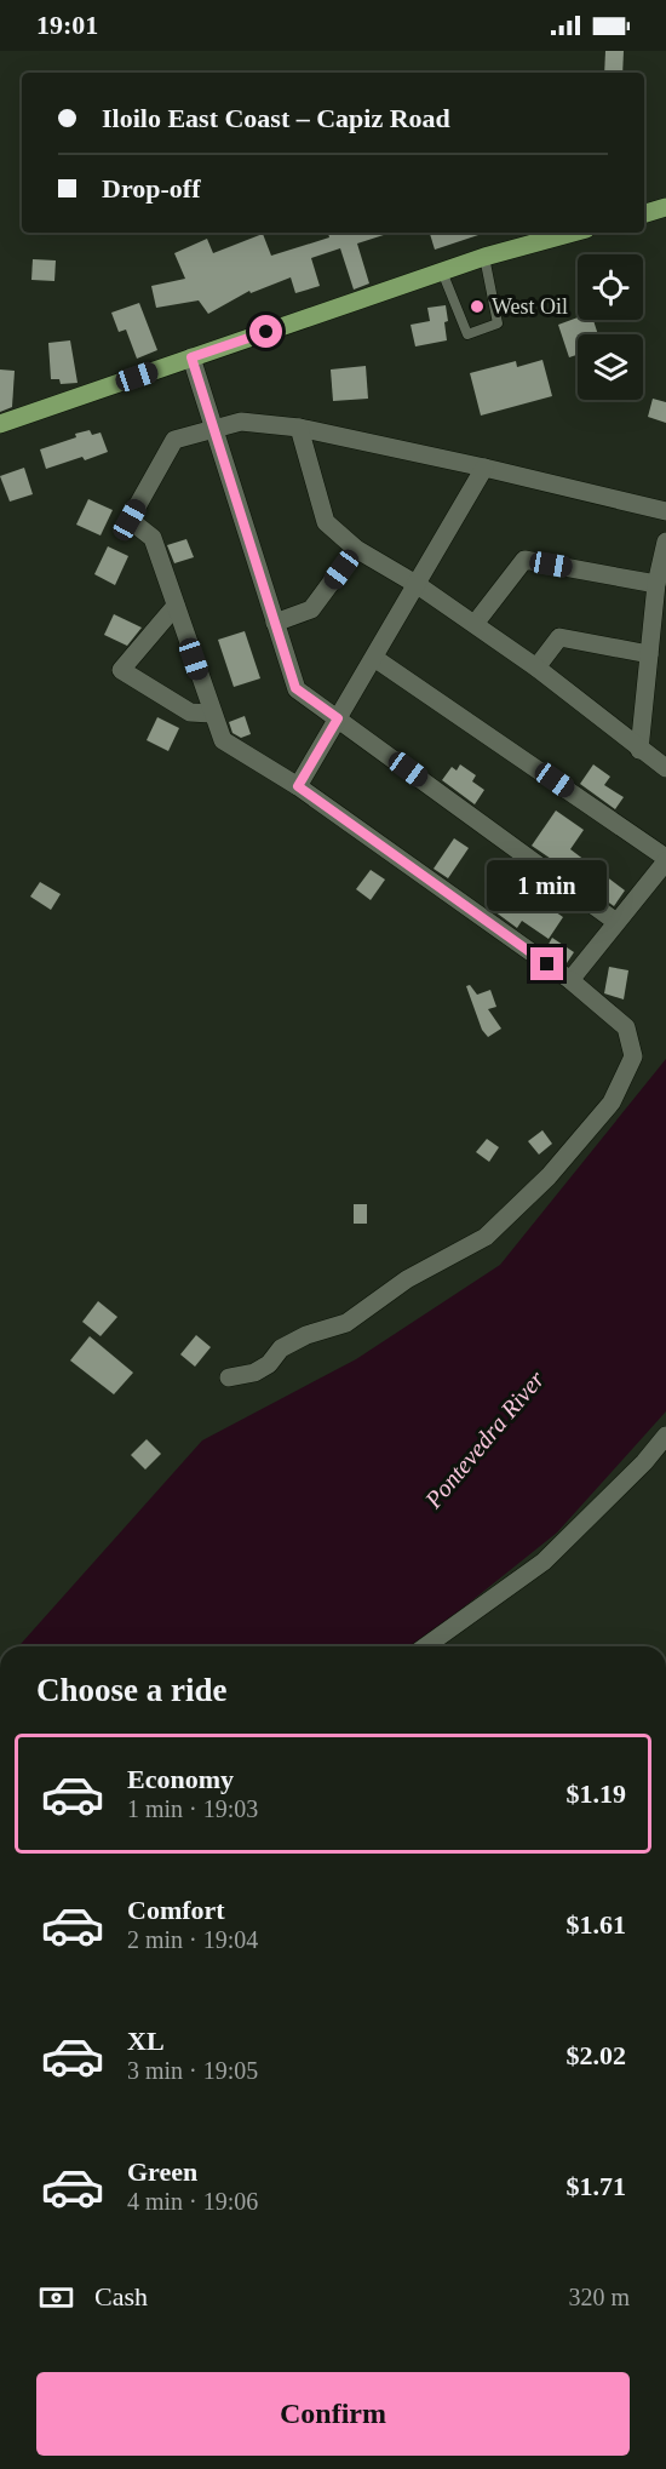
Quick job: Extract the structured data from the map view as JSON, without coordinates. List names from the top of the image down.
{
  "water": ["Pontevedra River"],
  "places": ["West Oil"],
  "page": {
    "status": "19:01",
    "banner": ["Iloilo East Coast – Capiz Road", "Drop-off"],
    "bubble": "1 min",
    "heading": "Choose a ride",
    "list": [
      {
        "name": "Economy",
        "note": "1 min · 19:03",
        "value": "$1.19"
      },
      {
        "name": "Comfort",
        "note": "2 min · 19:04",
        "value": "$1.61"
      },
      {
        "name": "XL",
        "note": "3 min · 19:05",
        "value": "$2.02"
      },
      {
        "name": "Green",
        "note": "4 min · 19:06",
        "value": "$1.71"
      }
    ],
    "pay": ["Cash", "320 m"],
    "buttons": "Confirm"
  }
}
